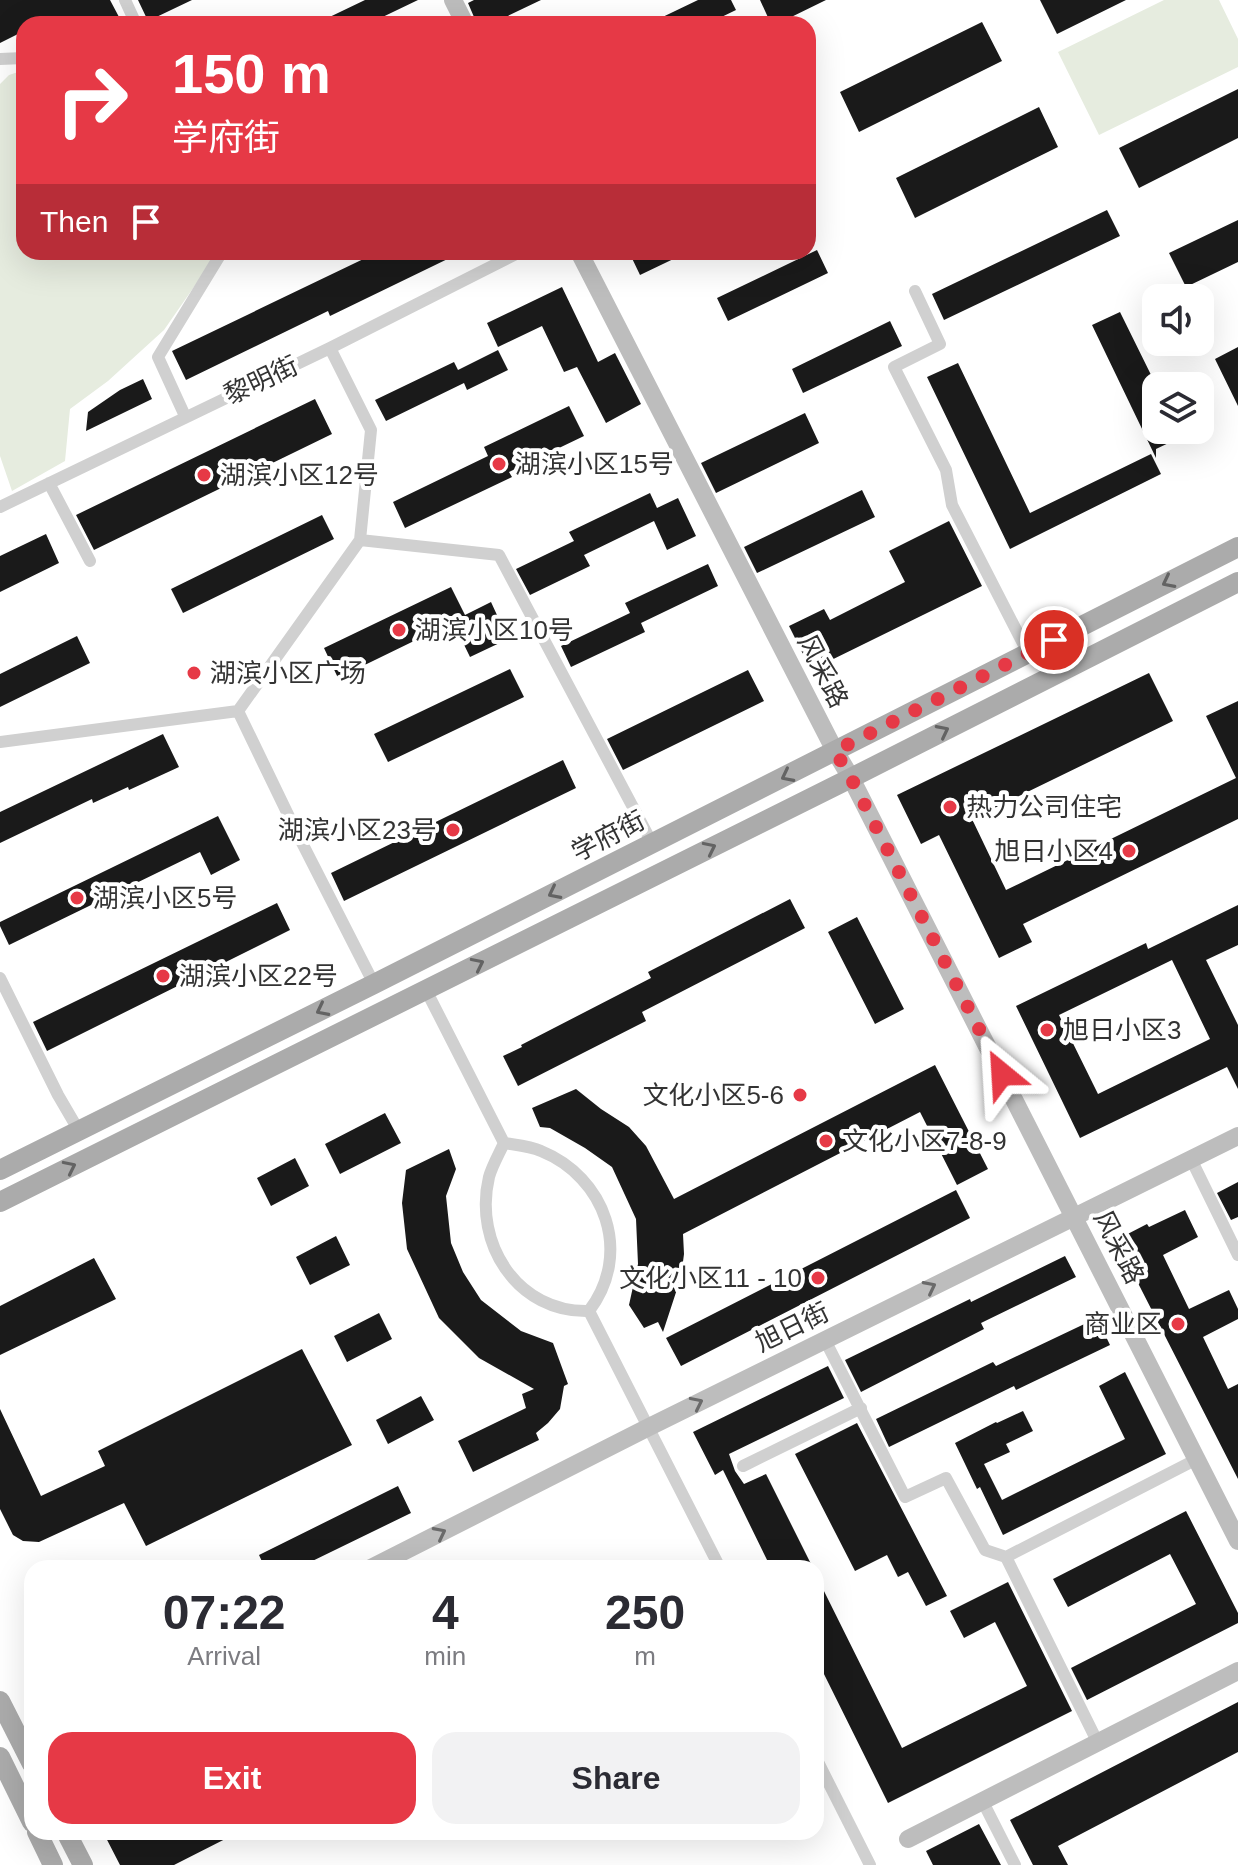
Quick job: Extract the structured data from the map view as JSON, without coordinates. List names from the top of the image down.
{
  "streets": {
    "main road": ["风采路", "学府街", "旭日街"],
    "street": ["黎明街"]
  },
  "crossings": [
    ["风采路", "学府街"],
    ["风采路", "旭日街"]
  ],
  "one_way": ["旭日街"],
  "places": [
    "湖滨小区15号",
    "湖滨小区12号",
    "湖滨小区10号",
    "湖滨小区广场",
    "热力公司住宅",
    "湖滨小区23号",
    "旭日小区4",
    "湖滨小区5号",
    "湖滨小区22号",
    "旭日小区3",
    "文化小区5-6",
    "文化小区7-8-9",
    "文化小区11 - 10",
    "商业区"
  ],
  "page": {
    "turn": ["150 m", "学府街"],
    "then": "Then",
    "eta": [
      "07:22",
      "Arrival",
      "4",
      "min",
      "250",
      "m"
    ],
    "buttons": ["Exit", "Share"]
  }
}
